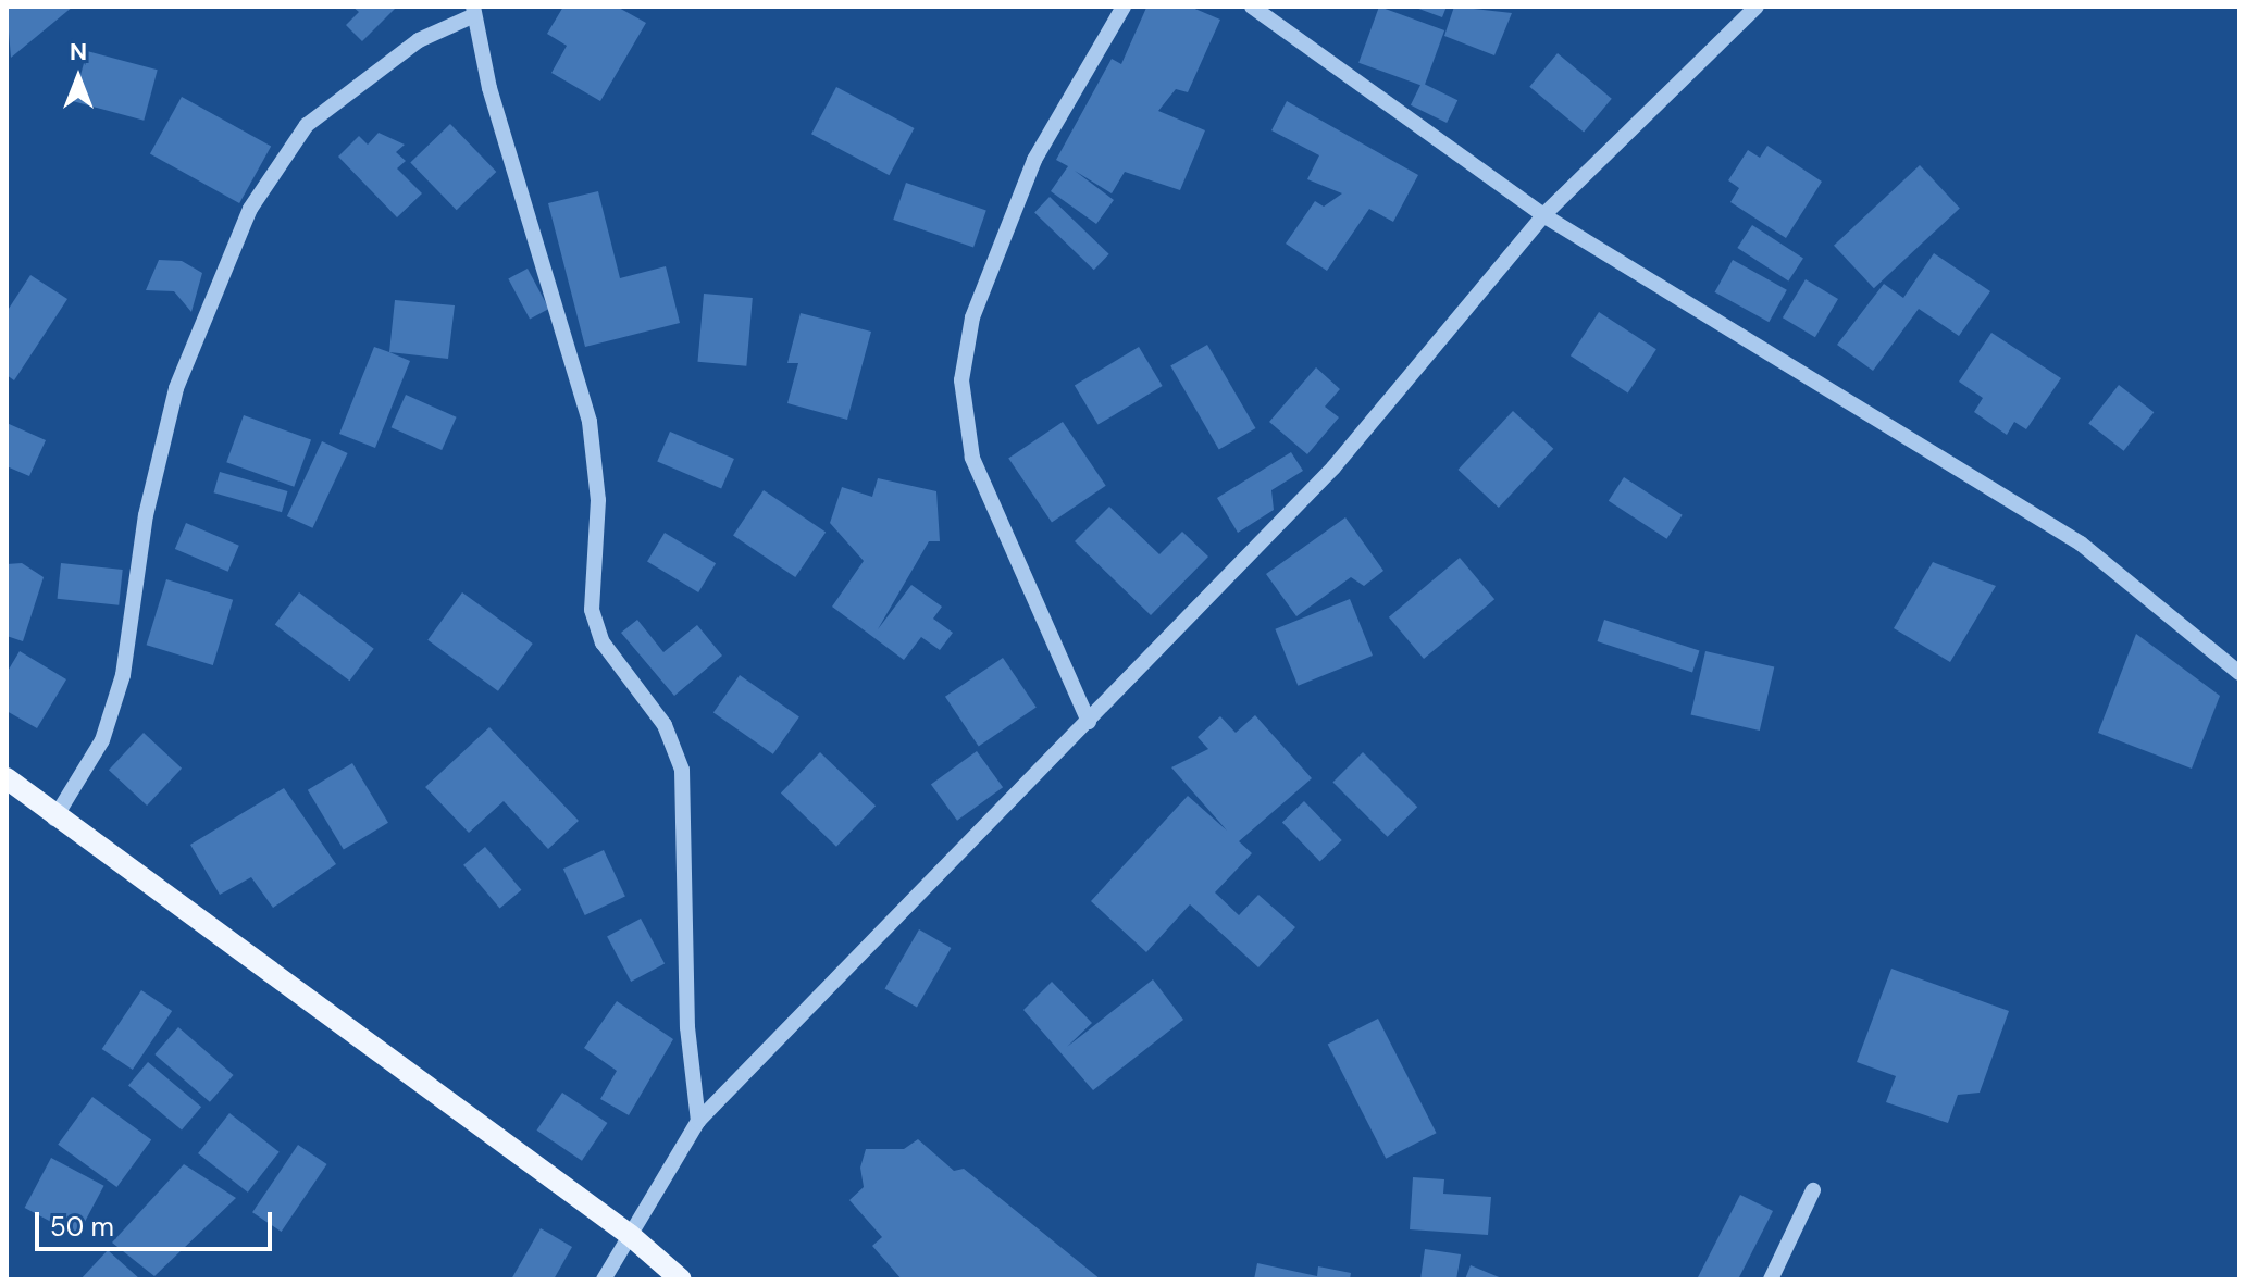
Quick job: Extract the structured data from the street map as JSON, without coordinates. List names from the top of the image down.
{
  "scale_bar": "50 m",
  "north": "top"
}
